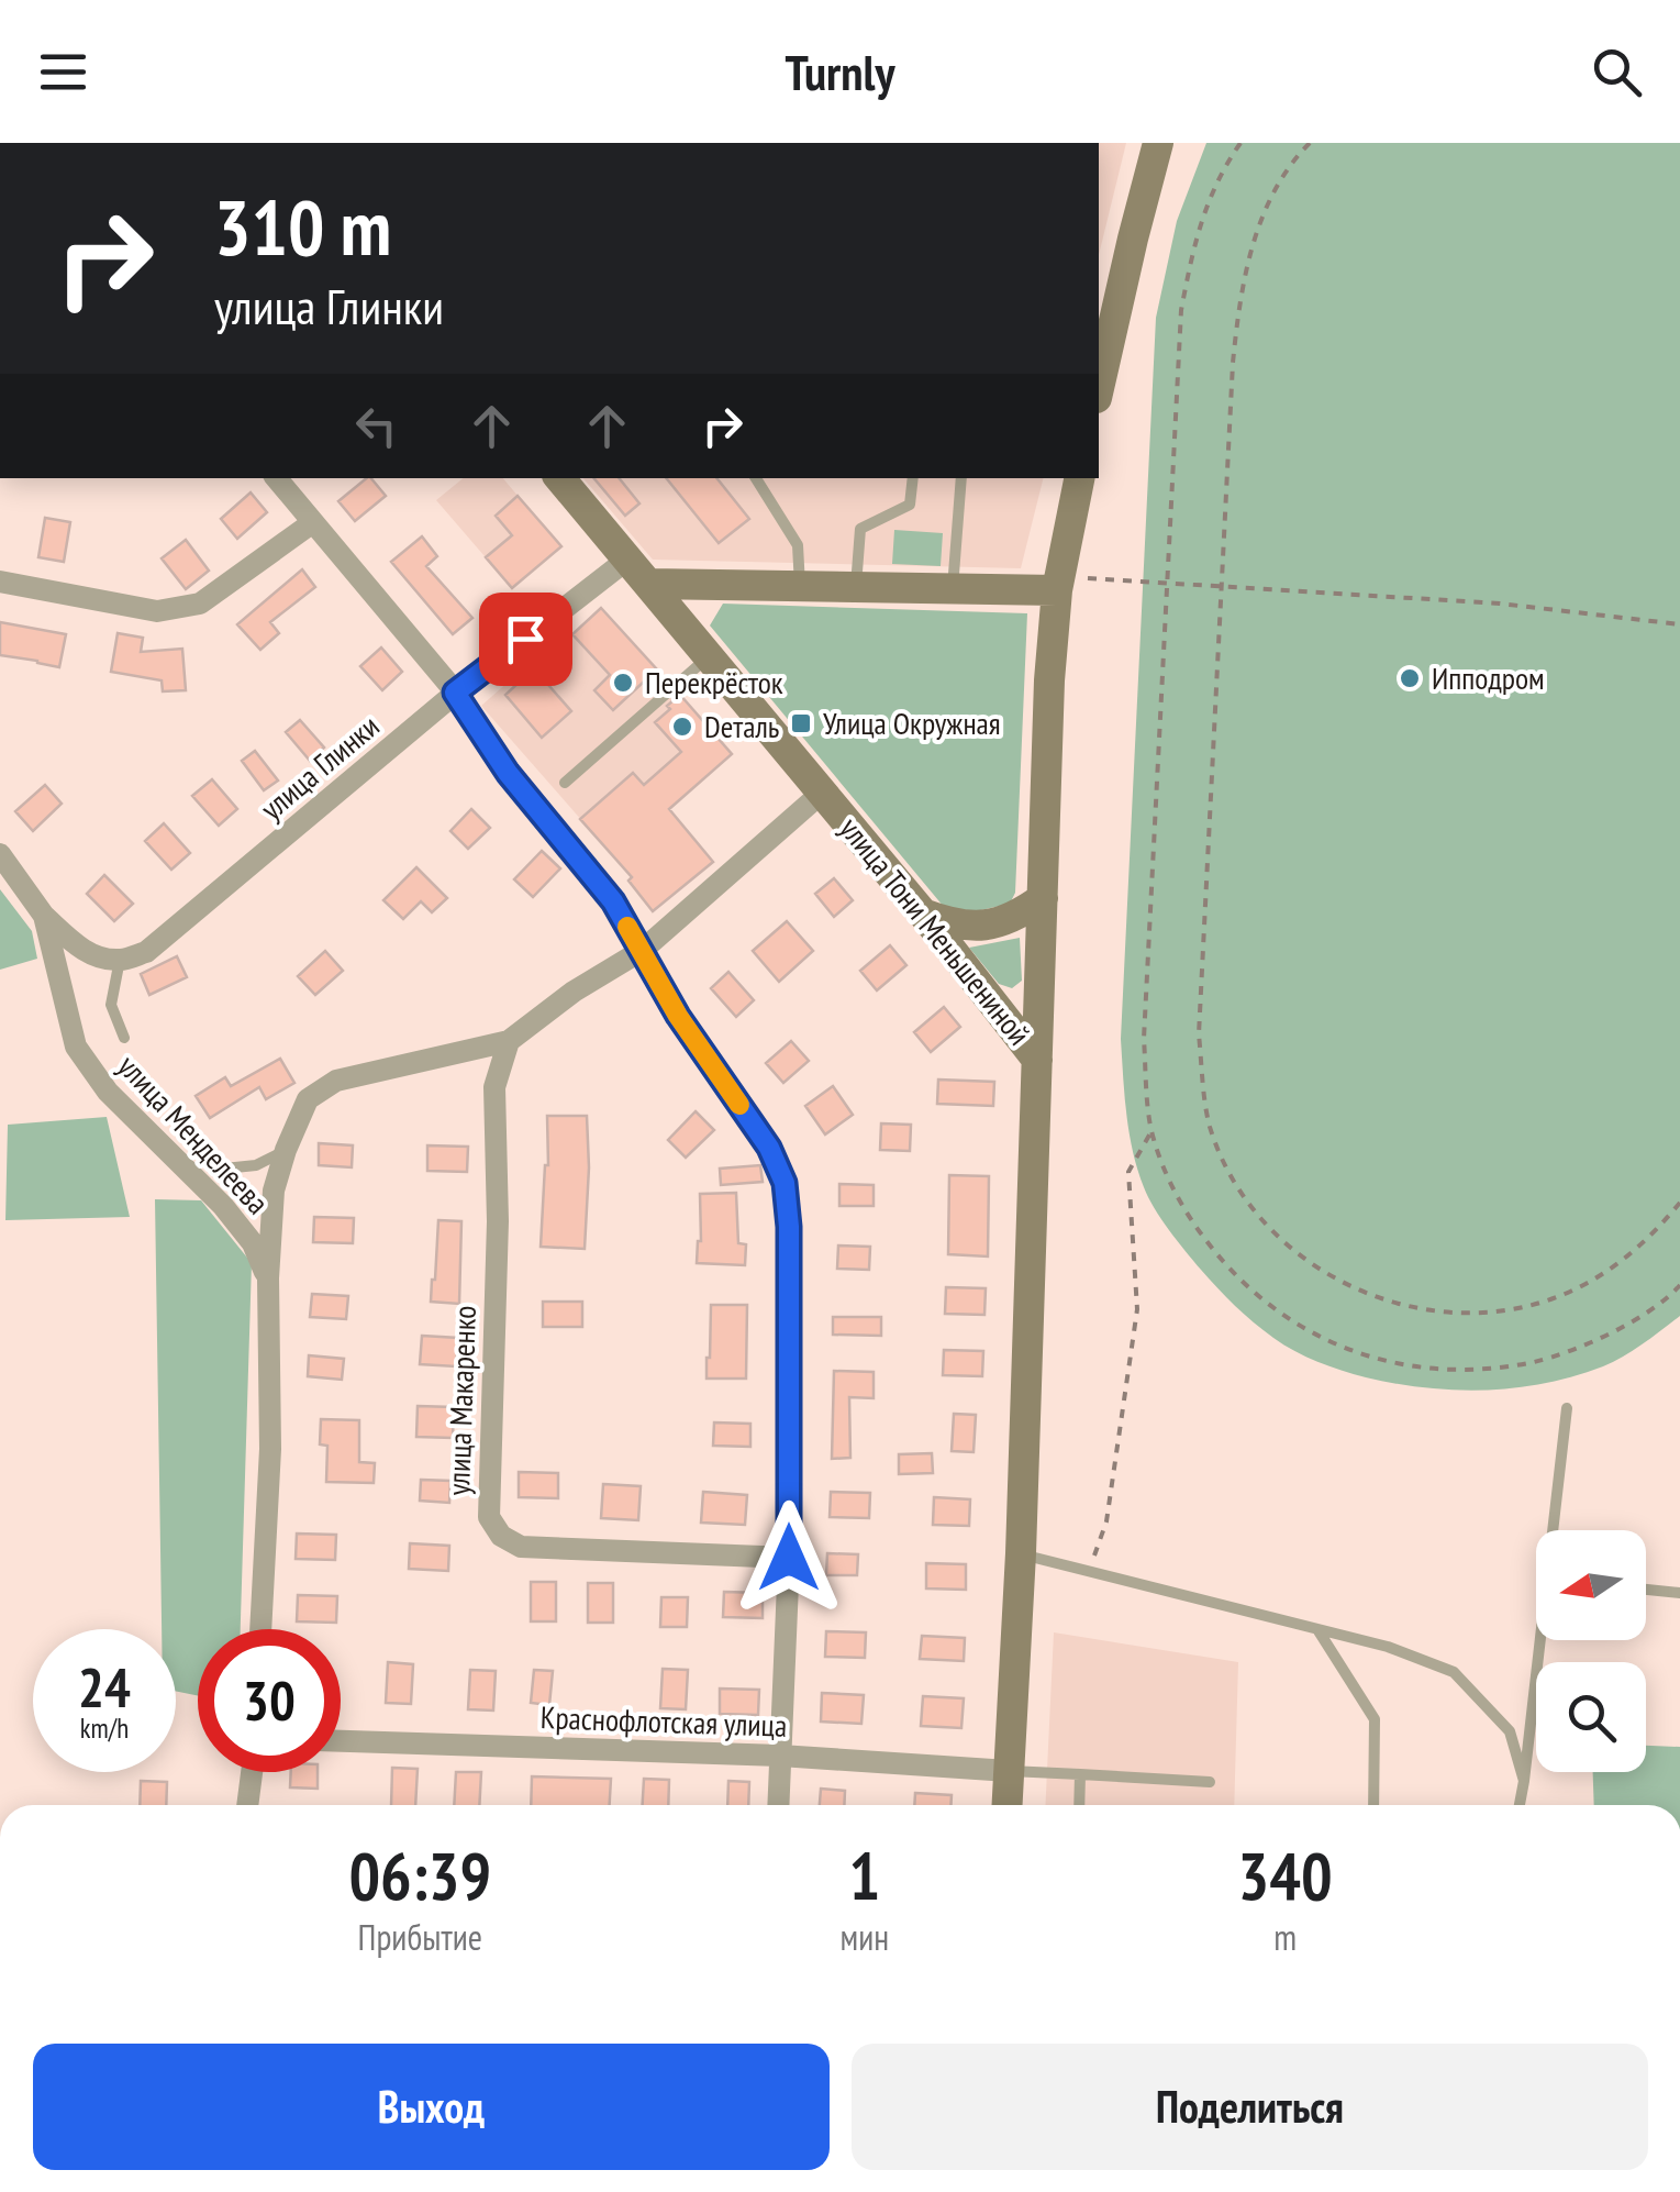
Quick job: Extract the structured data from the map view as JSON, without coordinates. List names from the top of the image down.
{
  "streets": {
    "main road": ["улица Тони Меньшениной"],
    "street": [
      "улица Глинки",
      "улица Менделеева",
      "улица Макаренко",
      "Краснофлотская улица"
    ]
  },
  "crossings": [
    ["улица Глинки", "улица Тони Меньшениной"],
    ["улица Тони Меньшениной", "Краснофлотская улица"],
    ["улица Менделеева", "улица Макаренко"]
  ],
  "places": {
    "other": ["Ипподром", "Перекрёсток", "Dеталь"],
    "transit": ["Улица Окружная"]
  },
  "north": "left",
  "page": {
    "header": "Turnly",
    "turn": ["310 m", "улица Глинки"],
    "speed": "24 km/h",
    "limit": "30",
    "eta": [
      "06:39",
      "Прибытие",
      "1",
      "мин",
      "340",
      "m"
    ],
    "buttons": ["Выход", "Поделиться"]
  }
}
